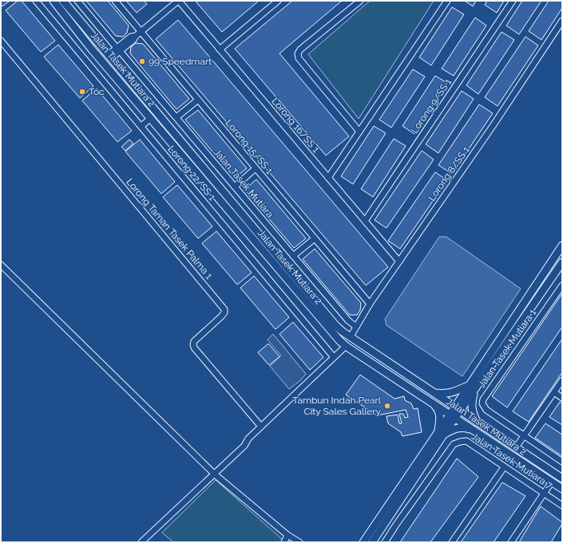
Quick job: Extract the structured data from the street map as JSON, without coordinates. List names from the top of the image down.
{
  "streets": {
    "street": [
      "Jalan Tasek Mutiara 2",
      "Lorong 9/SS 1",
      "Lorong 16/SS 1",
      "Lorong 15/SS 1",
      "Lorong 22/SS 1",
      "Lorong 8/SS 1",
      "Jalan Tasek Mutiara",
      "Lorong Taman Tasek Palma 1",
      "Jalan Tasek Mutiara 1",
      "Jalan Tasek Mutiara 7"
    ]
  },
  "crossings": [
    ["Jalan Tasek Mutiara 2", "Lorong 8/SS 1"],
    ["Jalan Tasek Mutiara 2", "Jalan Tasek Mutiara 1"],
    ["Lorong 9/SS 1", "Lorong 16/SS 1"],
    ["Lorong 16/SS 1", "Lorong 8/SS 1"],
    ["Lorong 15/SS 1", "Lorong 8/SS 1"],
    ["Lorong 8/SS 1", "Jalan Tasek Mutiara"]
  ],
  "places": ["99 Speedmart", "Toc", "Tambun Indah Pearl City Sales Gallery"]
}
